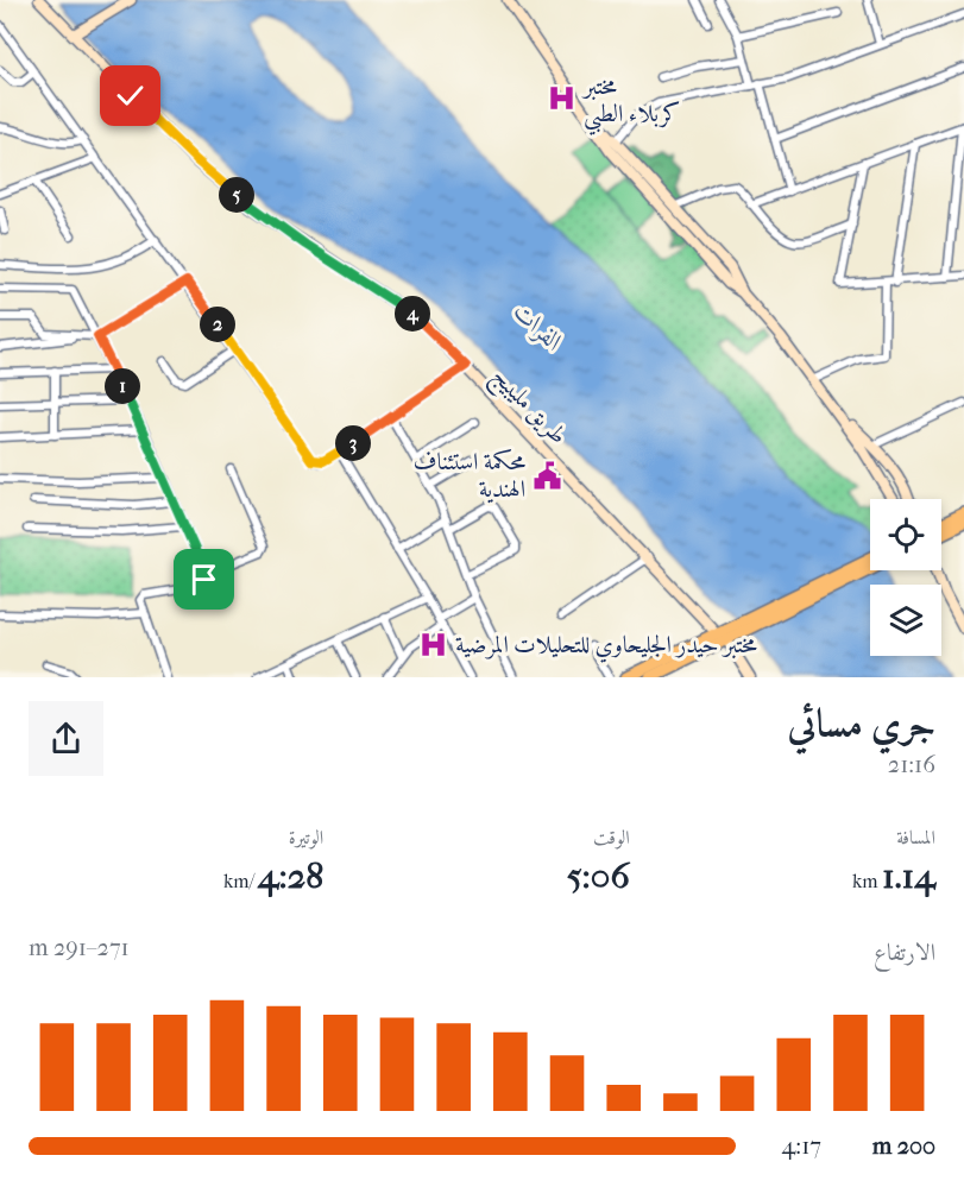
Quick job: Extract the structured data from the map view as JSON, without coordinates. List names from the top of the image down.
{
  "streets": {
    "street": ["طريق مليبيج"]
  },
  "water": ["الفرات"],
  "places": {
    "hospital": ["مختبر كربلاء الطبي", "مختبر حيدر الجليحاوي للتحليلات المرضية"],
    "public building": ["محكمة استئناف الهندية"]
  },
  "page": {
    "pins": [
      "5",
      "4",
      "2",
      "1",
      "3"
    ],
    "heading": ["جري مسائي", "21:16"],
    "stats": [
      ["المسافة", "1.14 km"],
      ["الوقت", "5:06"],
      ["الوتيرة", "4:28 /km"]
    ],
    "chart": ["الارتفاع", "271–291 m"],
    "list": [
      {
        "name": "200 m",
        "note": "4:17"
      }
    ]
  }
}
